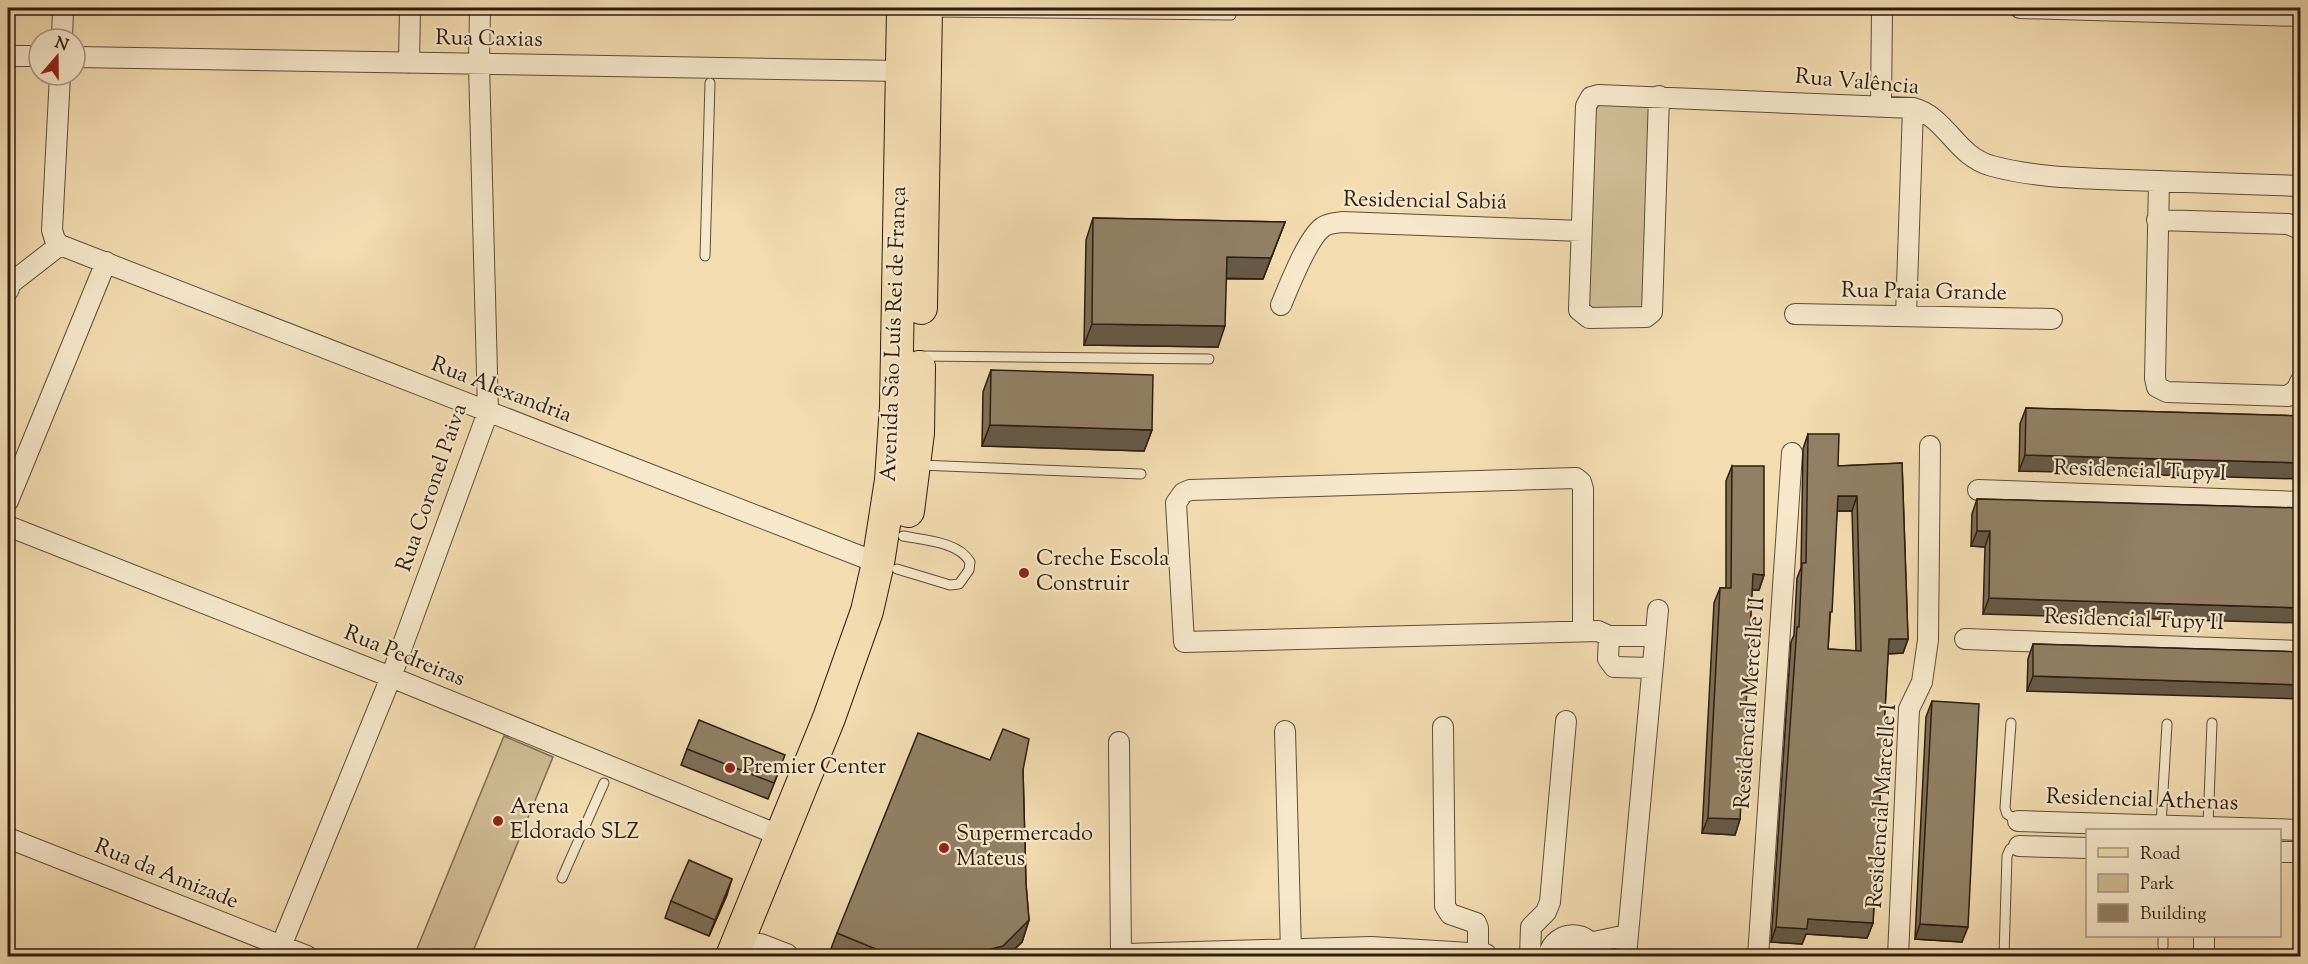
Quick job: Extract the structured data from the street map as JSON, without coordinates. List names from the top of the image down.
{
  "streets": {
    "main road": ["Avenida São Luís Rei de França"],
    "street": [
      "Rua Caxias",
      "Rua Valência",
      "Residencial Sabiá",
      "Rua Praia Grande",
      "Rua Alexandria",
      "Residencial Tupy I",
      "Rua Coronel Paiva",
      "Residencial Tupy II",
      "Rua Pedreiras",
      "Residencial Mercelle II",
      "Residencial Athenas",
      "Residencial Marcelle I",
      "Rua da Amizade"
    ]
  },
  "crossings": [
    ["Rua Caxias", "Avenida São Luís Rei de França"],
    ["Rua Caxias", "Rua Coronel Paiva"],
    ["Rua Valência", "Residencial Sabiá"],
    ["Avenida São Luís Rei de França", "Rua Alexandria"],
    ["Avenida São Luís Rei de França", "Rua Pedreiras"],
    ["Rua Alexandria", "Rua Coronel Paiva"],
    ["Rua Coronel Paiva", "Rua Pedreiras"],
    ["Rua Coronel Paiva", "Rua da Amizade"]
  ],
  "places": [
    "Creche Escola Construir",
    "Premier Center",
    "Arena Eldorado SLZ",
    "Supermercado Mateus"
  ],
  "legend": ["Road", "Park", "Building"],
  "north": "top"
}
